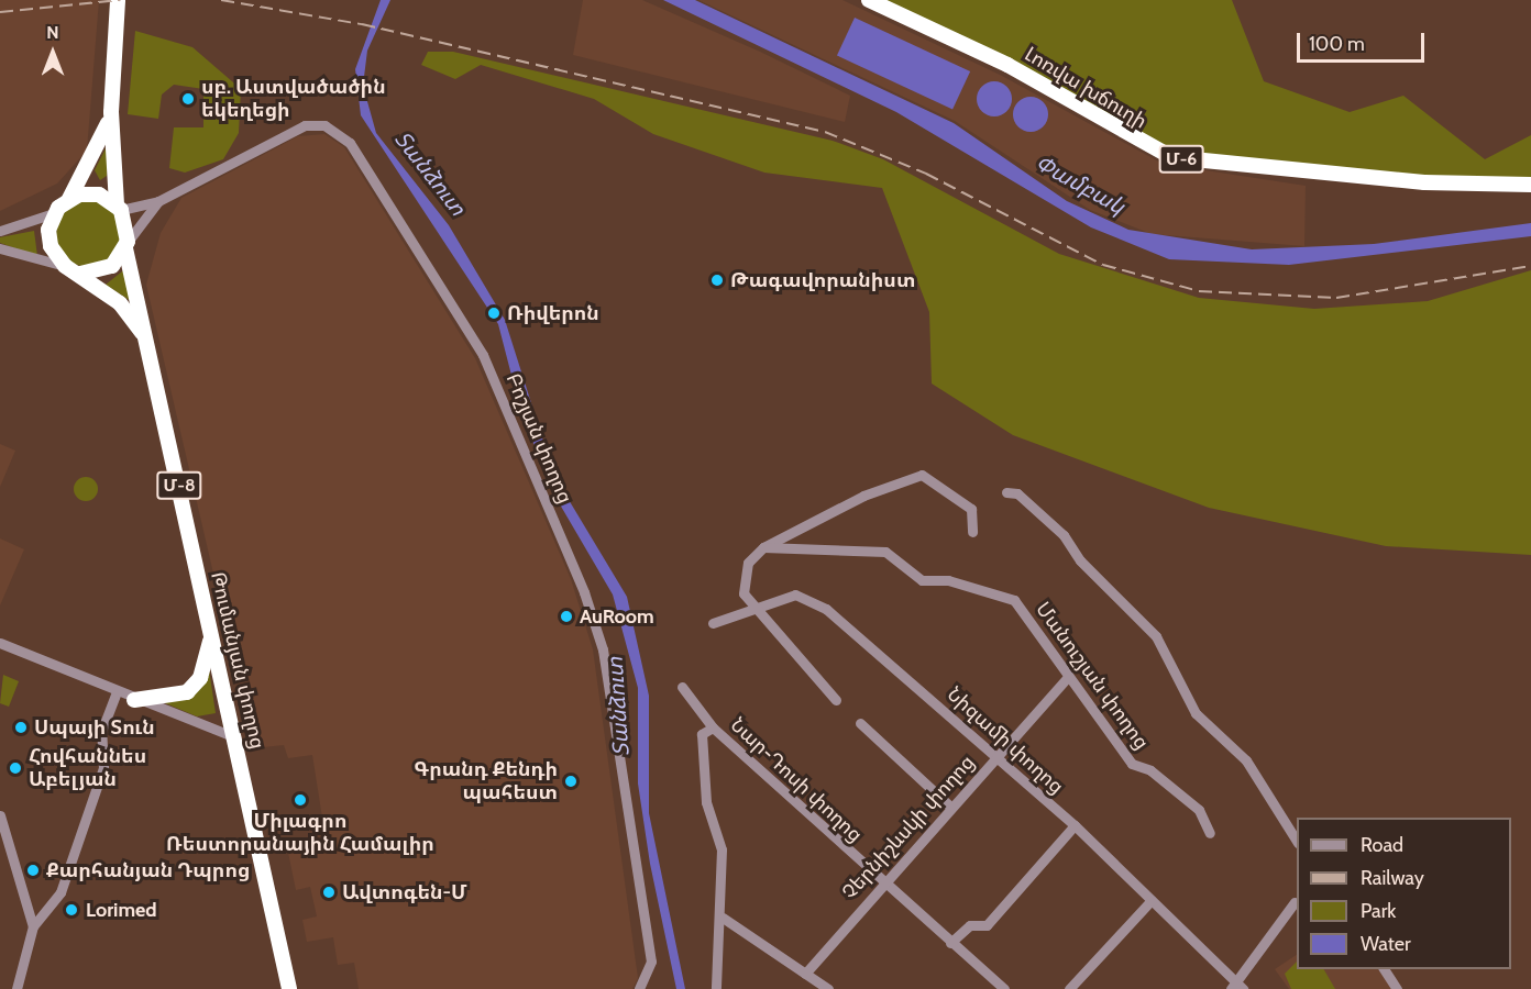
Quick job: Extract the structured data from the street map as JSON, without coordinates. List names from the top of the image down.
{
  "streets": {
    "highway": [
      "Լոռվա խճուղի",
      "Մ-6",
      "Մ-8",
      "Թումանյան փողոց"
    ],
    "street": [
      "Բոշյան փողոց",
      "Մանուշյան փողոց",
      "Նիզամի փողոց",
      "Նար-Դոսի փողոց",
      "Չերնիշևսկի փողոց"
    ]
  },
  "crossings": [
    ["Բոշյան փողոց", "Մ-8"],
    ["Մ-8", "Թումանյան փողոց"],
    ["Մանուշյան փողոց", "Չերնիշևսկի փողոց"],
    ["Նիզամի փողոց", "Չերնիշևսկի փողոց"],
    ["Նար-Դոսի փողոց", "Չերնիշևսկի փողոց"]
  ],
  "water": ["Տանձուտ", "Փամբակ"],
  "places": [
    "սբ. Աստվածածին եկեղեցի",
    "Թագավորանիստ",
    "Ռիվերոն",
    "AuRoom",
    "Սպայի Տուն",
    "Հովհաննես Աբելյան",
    "Գրանդ Քենդի պահեստ",
    "Միլագրո Ռեստորանային Համալիր",
    "Քարհանյան Դպրոց",
    "Ավտոգեն-Մ",
    "Lorimed"
  ],
  "legend": [
    "Road",
    "Railway",
    "Park",
    "Water"
  ],
  "scale_bar": "100 m",
  "north": "top"
}
